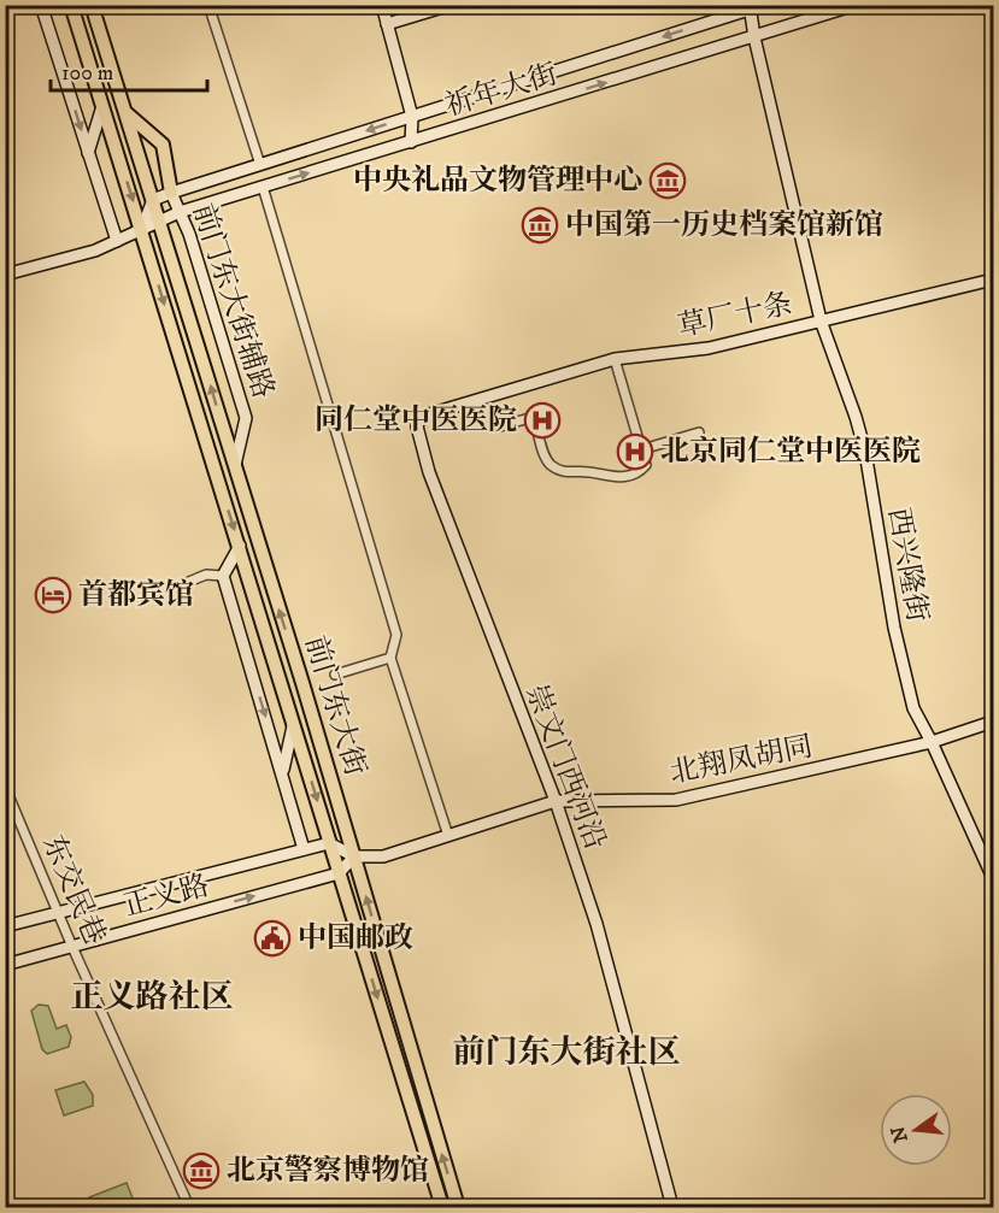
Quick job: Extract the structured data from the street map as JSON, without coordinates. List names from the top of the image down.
{
  "streets": {
    "main road": ["前门东大街"],
    "street": [
      "祈年大街",
      "前门东大街辅路",
      "草厂十条",
      "西兴隆街",
      "北翔凤胡同",
      "崇文门西河沿",
      "东交民巷",
      "正义路"
    ]
  },
  "crossings": [
    ["祈年大街", "前门东大街辅路"],
    ["祈年大街", "西兴隆街"],
    ["祈年大街", "前门东大街"],
    ["前门东大街辅路", "前门东大街"],
    ["草厂十条", "西兴隆街"],
    ["草厂十条", "崇文门西河沿"],
    ["西兴隆街", "北翔凤胡同"],
    ["前门东大街", "北翔凤胡同"],
    ["前门东大街", "正义路"],
    ["北翔凤胡同", "崇文门西河沿"],
    ["东交民巷", "正义路"]
  ],
  "districts": ["正义路社区", "前门东大街社区"],
  "places": {
    "museum": ["中央礼品文物管理中心", "中国第一历史档案馆新馆", "北京警察博物馆"],
    "hospital": ["同仁堂中医医院", "北京同仁堂中医医院"],
    "hotel": ["首都宾馆"],
    "public building": ["中国邮政"]
  },
  "scale_bar": "100 m",
  "north": "left"
}
